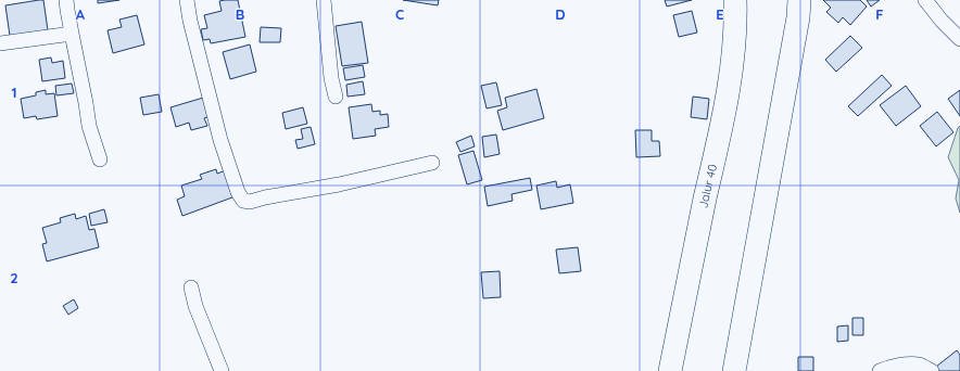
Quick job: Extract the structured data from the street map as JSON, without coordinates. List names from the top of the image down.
{
  "streets": {
    "highway": ["Jalur 40"]
  },
  "grid": {
    "columns": [
      "A",
      "B",
      "C",
      "D",
      "E",
      "F"
    ],
    "rows": ["1", "2"]
  }
}
